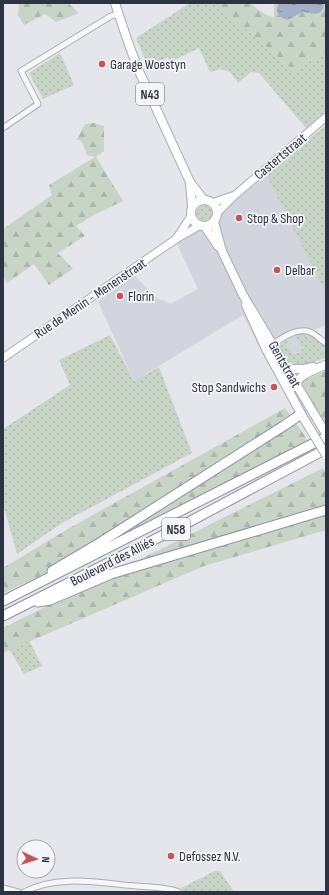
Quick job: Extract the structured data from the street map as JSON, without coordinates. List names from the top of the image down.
{
  "streets": {
    "highway": ["N58", "Boulevard des Alliés"],
    "main road": ["N43", "Gentstraat"],
    "street": ["Castertstraat", "Rue de Menin - Menenstraat"]
  },
  "crossings": [
    ["N43", "Castertstraat"],
    ["N43", "Rue de Menin - Menenstraat"],
    ["Castertstraat", "Rue de Menin - Menenstraat"],
    ["Gentstraat", "N58"],
    ["Gentstraat", "Boulevard des Alliés"],
    ["N58", "Boulevard des Alliés"]
  ],
  "places": [
    "Garage Woestyn",
    "Stop & Shop",
    "Delbar",
    "Florin",
    "Stop Sandwichs",
    "Defossez N.V."
  ],
  "north": "right"
}
